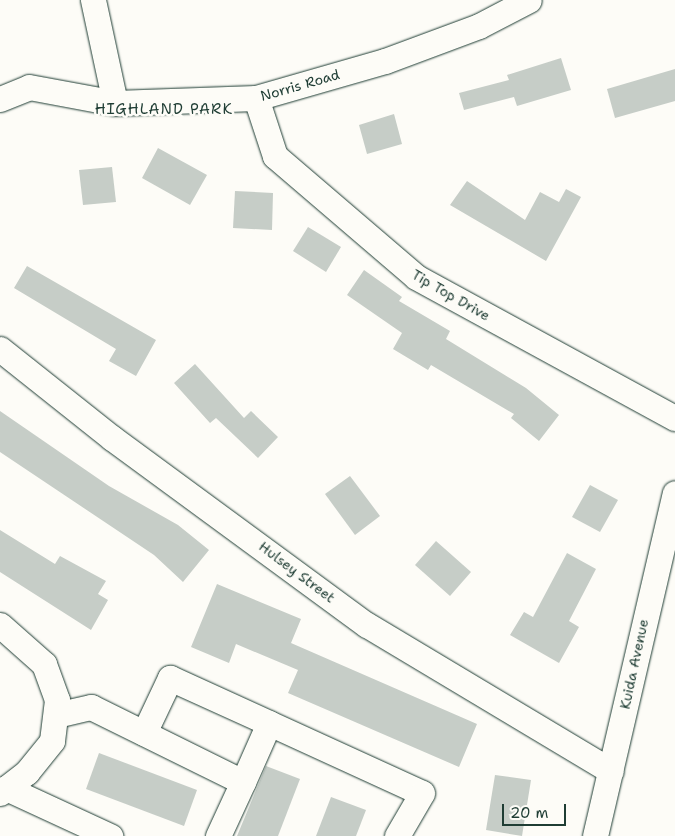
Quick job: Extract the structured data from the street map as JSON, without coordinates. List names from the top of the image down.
{
  "streets": {
    "street": [
      "Norris Road",
      "Tip Top Drive",
      "Hulsey Street",
      "Kuida Avenue"
    ]
  },
  "crossings": [
    ["Norris Road", "Tip Top Drive"],
    ["Hulsey Street", "Kuida Avenue"]
  ],
  "districts": ["HIGHLAND PARK"],
  "scale_bar": "20 m"
}
